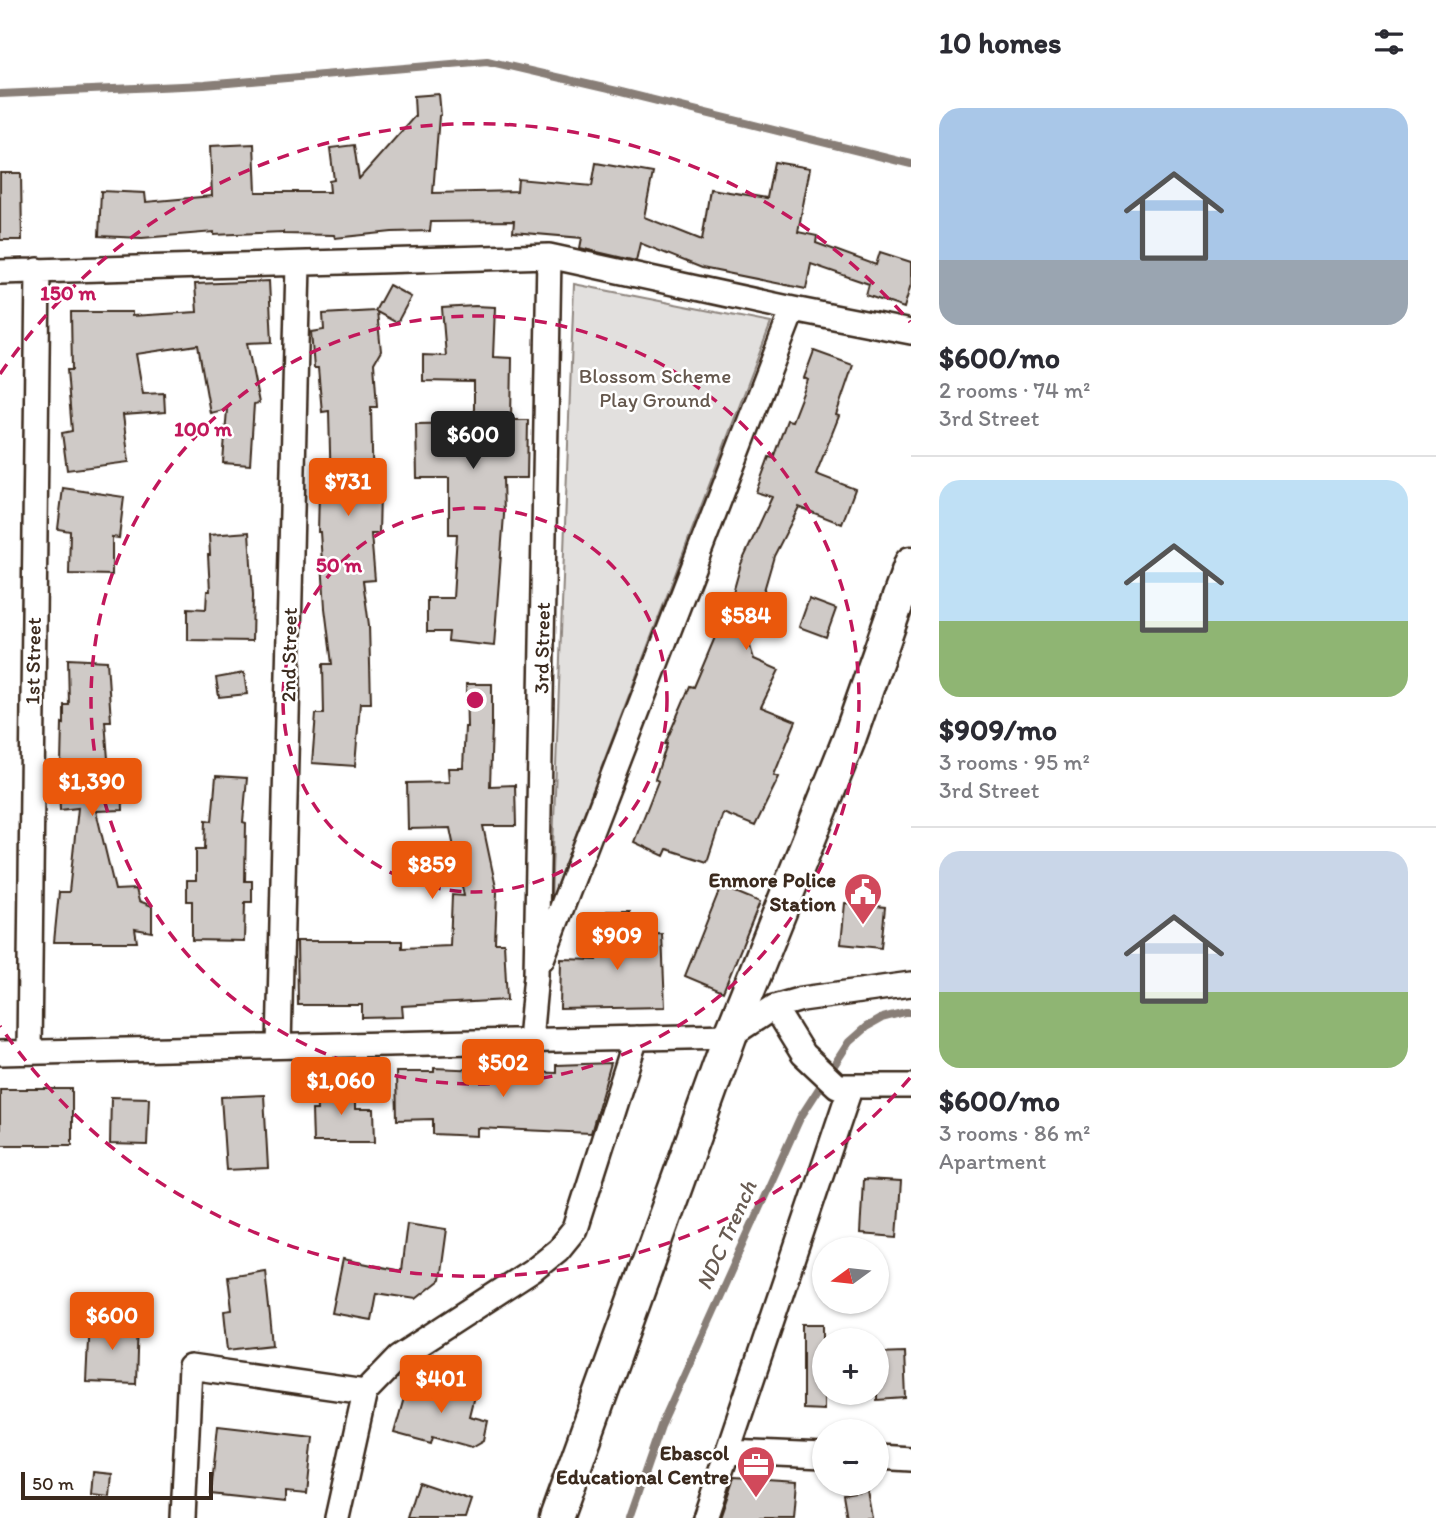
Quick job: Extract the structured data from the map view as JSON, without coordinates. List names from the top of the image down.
{
  "streets": {
    "street": ["3rd Street", "2nd Street", "1st Street"]
  },
  "water": ["NDC Trench"],
  "parks": ["Blossom Scheme Play Ground"],
  "places": {
    "public building": ["Enmore Police Station"],
    "office": ["Ebascol Educational Centre"]
  },
  "scale_bar": "50 m",
  "north": "left",
  "page": {
    "heading": "10 homes",
    "list": [
      {
        "name": "$600/mo",
        "note": "2 rooms · 74 m² · 3rd Street"
      },
      {
        "name": "$909/mo",
        "note": "3 rooms · 95 m² · 3rd Street"
      },
      {
        "name": "$600/mo",
        "note": "3 rooms · 86 m² · Apartment"
      }
    ],
    "price": [
      "$600",
      "$731",
      "$584",
      "$1,390",
      "$859",
      "$909",
      "$502",
      "$1,060",
      "$600",
      "$401"
    ],
    "map_buttons": ["+", "−"],
    "scale": "50 m"
  },
  "rings": ["150 m", "100 m", "50 m"]
}
